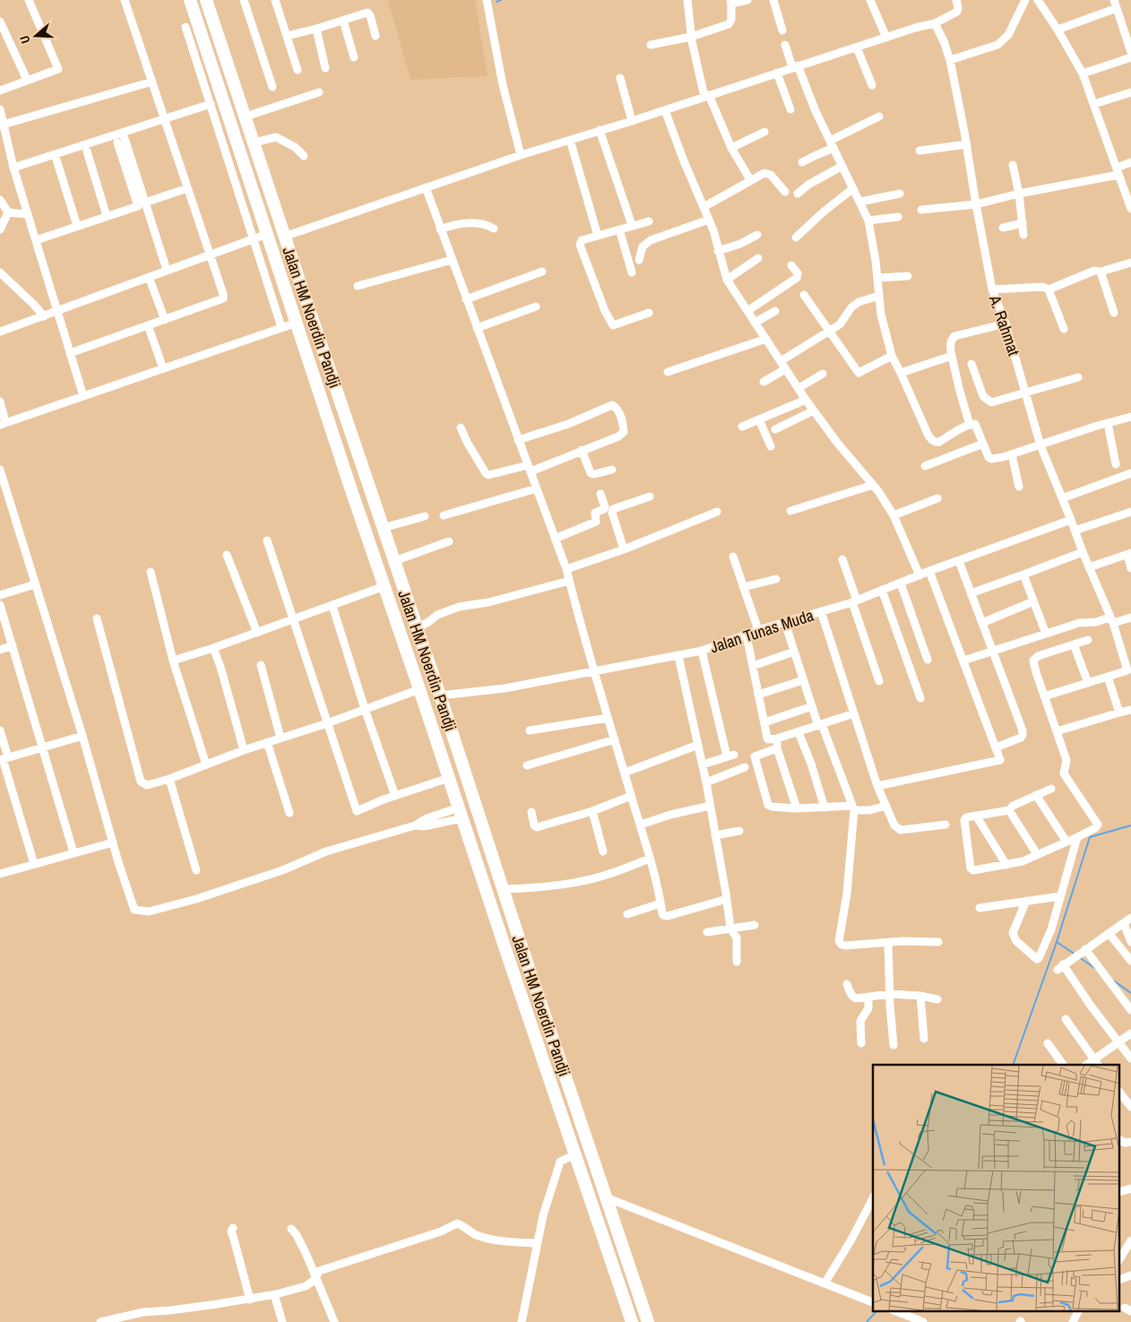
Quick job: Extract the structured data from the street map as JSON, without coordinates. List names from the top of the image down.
{
  "streets": {
    "main road": ["Jalan HM Noerdin Pandji"],
    "street": ["A. Rahmat", "Jalan Tunas Muda"]
  },
  "crossings": [
    ["Jalan HM Noerdin Pandji", "Jalan Tunas Muda"],
    ["A. Rahmat", "Jalan Tunas Muda"]
  ],
  "north": "left"
}
